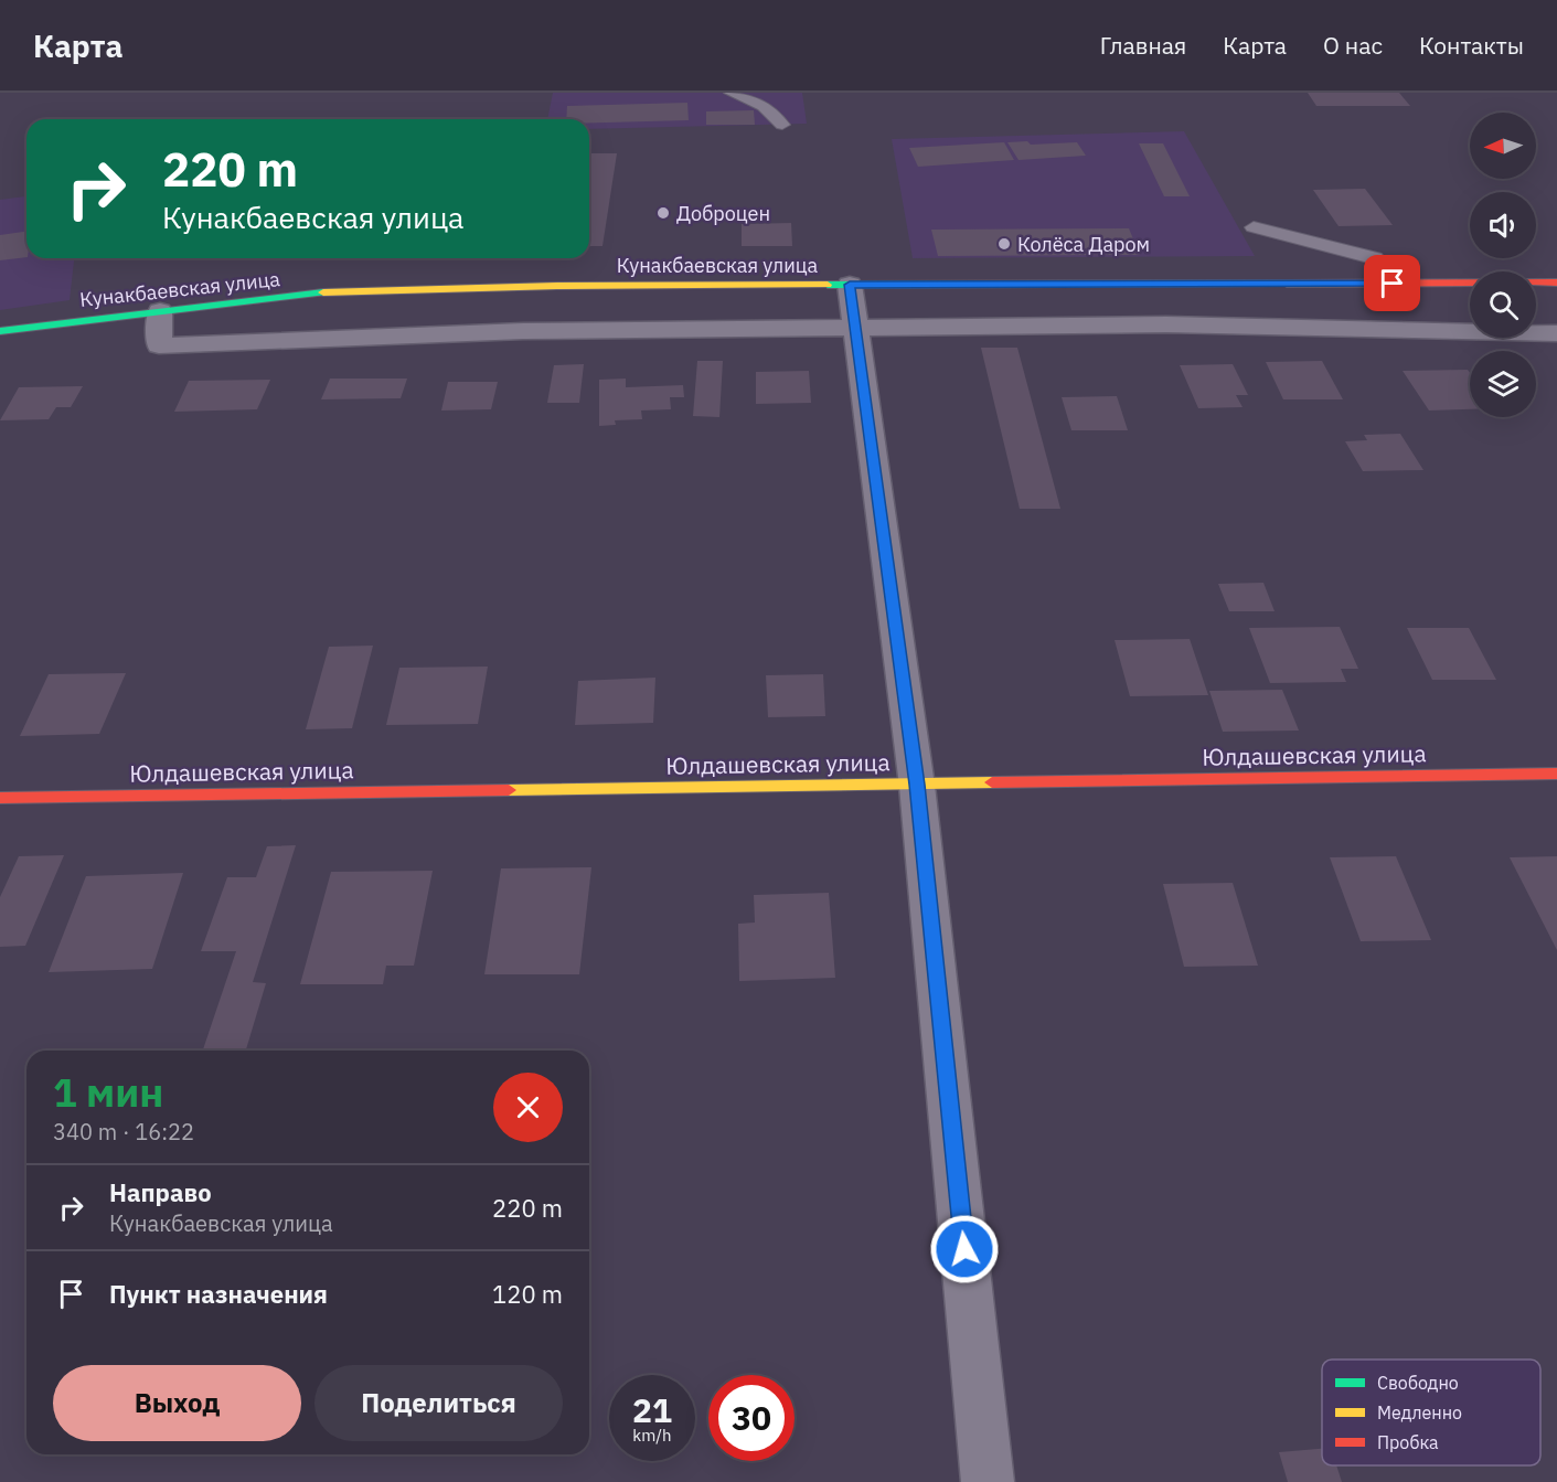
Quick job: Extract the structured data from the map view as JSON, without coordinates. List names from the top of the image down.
{
  "streets": {
    "main road": ["Кунакбаевская улица", "Юлдашевская улица"]
  },
  "places": ["Доброцен", "Колёса Даром"],
  "legend": ["Свободно", "Медленно", "Пробка"],
  "north": "left",
  "page": {
    "header": "Карта",
    "nav": [
      "Главная",
      "Карта",
      "О нас",
      "Контакты"
    ],
    "turn": ["220 m", "Кунакбаевская улица"],
    "heading": ["1 мин", "340 m · 16:22"],
    "list": [
      {
        "name": "Направо",
        "note": "Кунакбаевская улица",
        "value": "220 m"
      },
      {
        "name": "Пункт назначения",
        "value": "120 m"
      }
    ],
    "buttons": ["Выход", "Поделиться"],
    "speed": "21 km/h",
    "limit": "30"
  }
}
